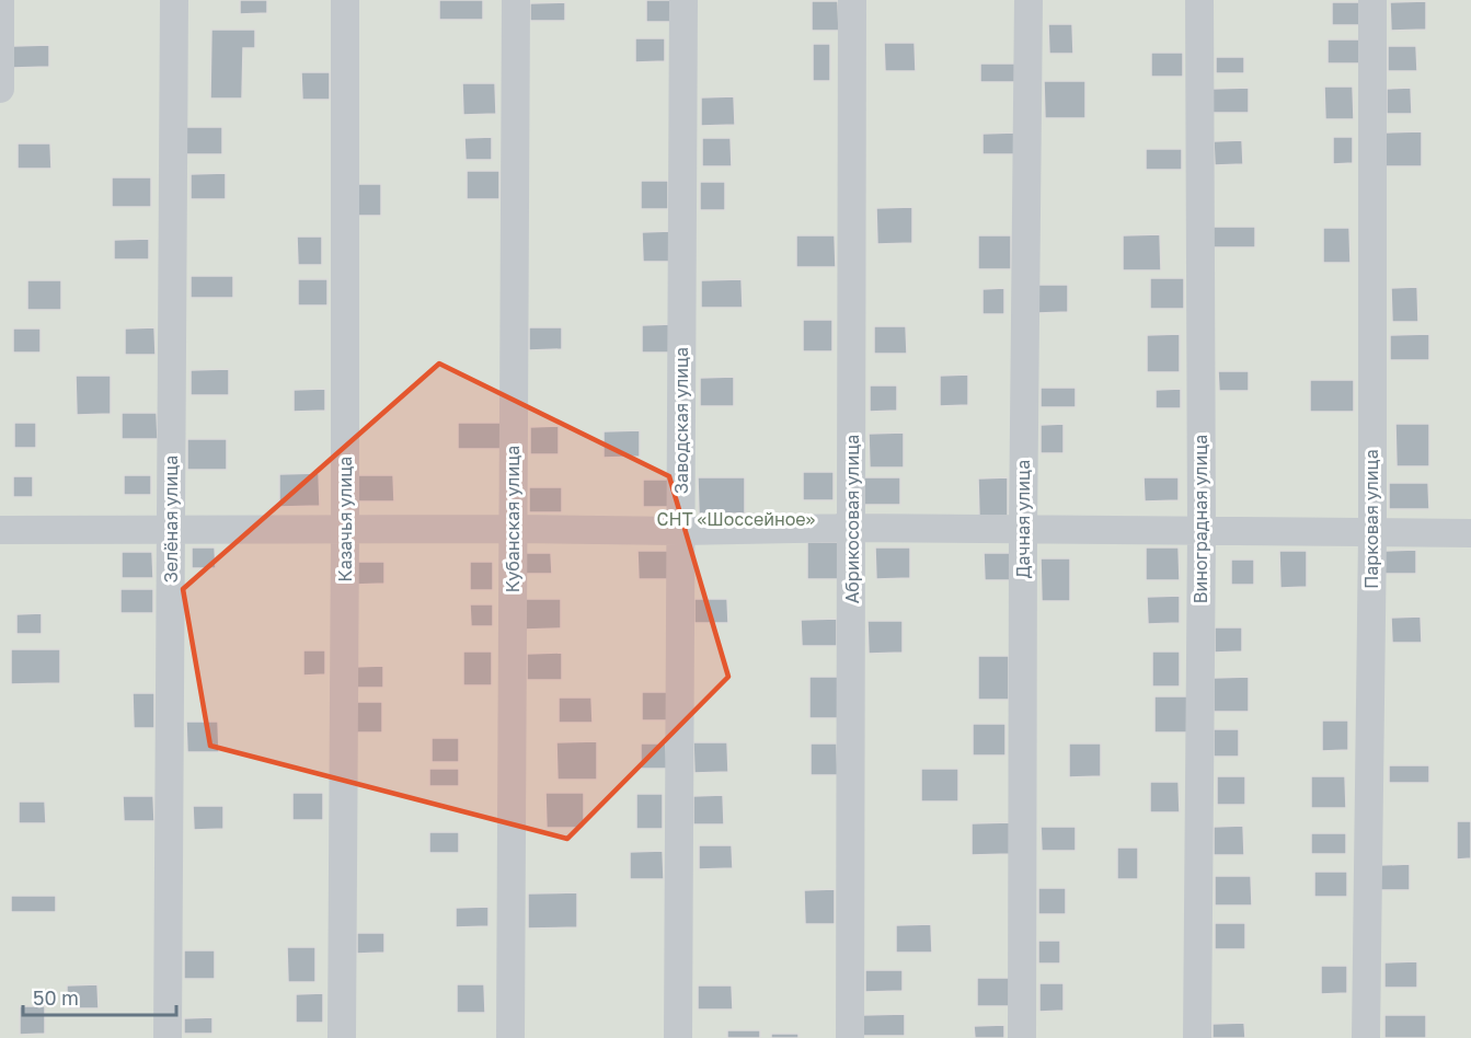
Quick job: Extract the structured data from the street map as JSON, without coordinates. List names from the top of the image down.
{
  "streets": {
    "street": [
      "Заводская улица",
      "Зелёная улица",
      "Казачья улица",
      "Кубанская улица",
      "Абрикосовая улица",
      "Дачная улица",
      "Виноградная улица",
      "Парковая улица"
    ]
  },
  "parks": ["СНТ «Шоссейное»"],
  "scale_bar": "50 m"
}
